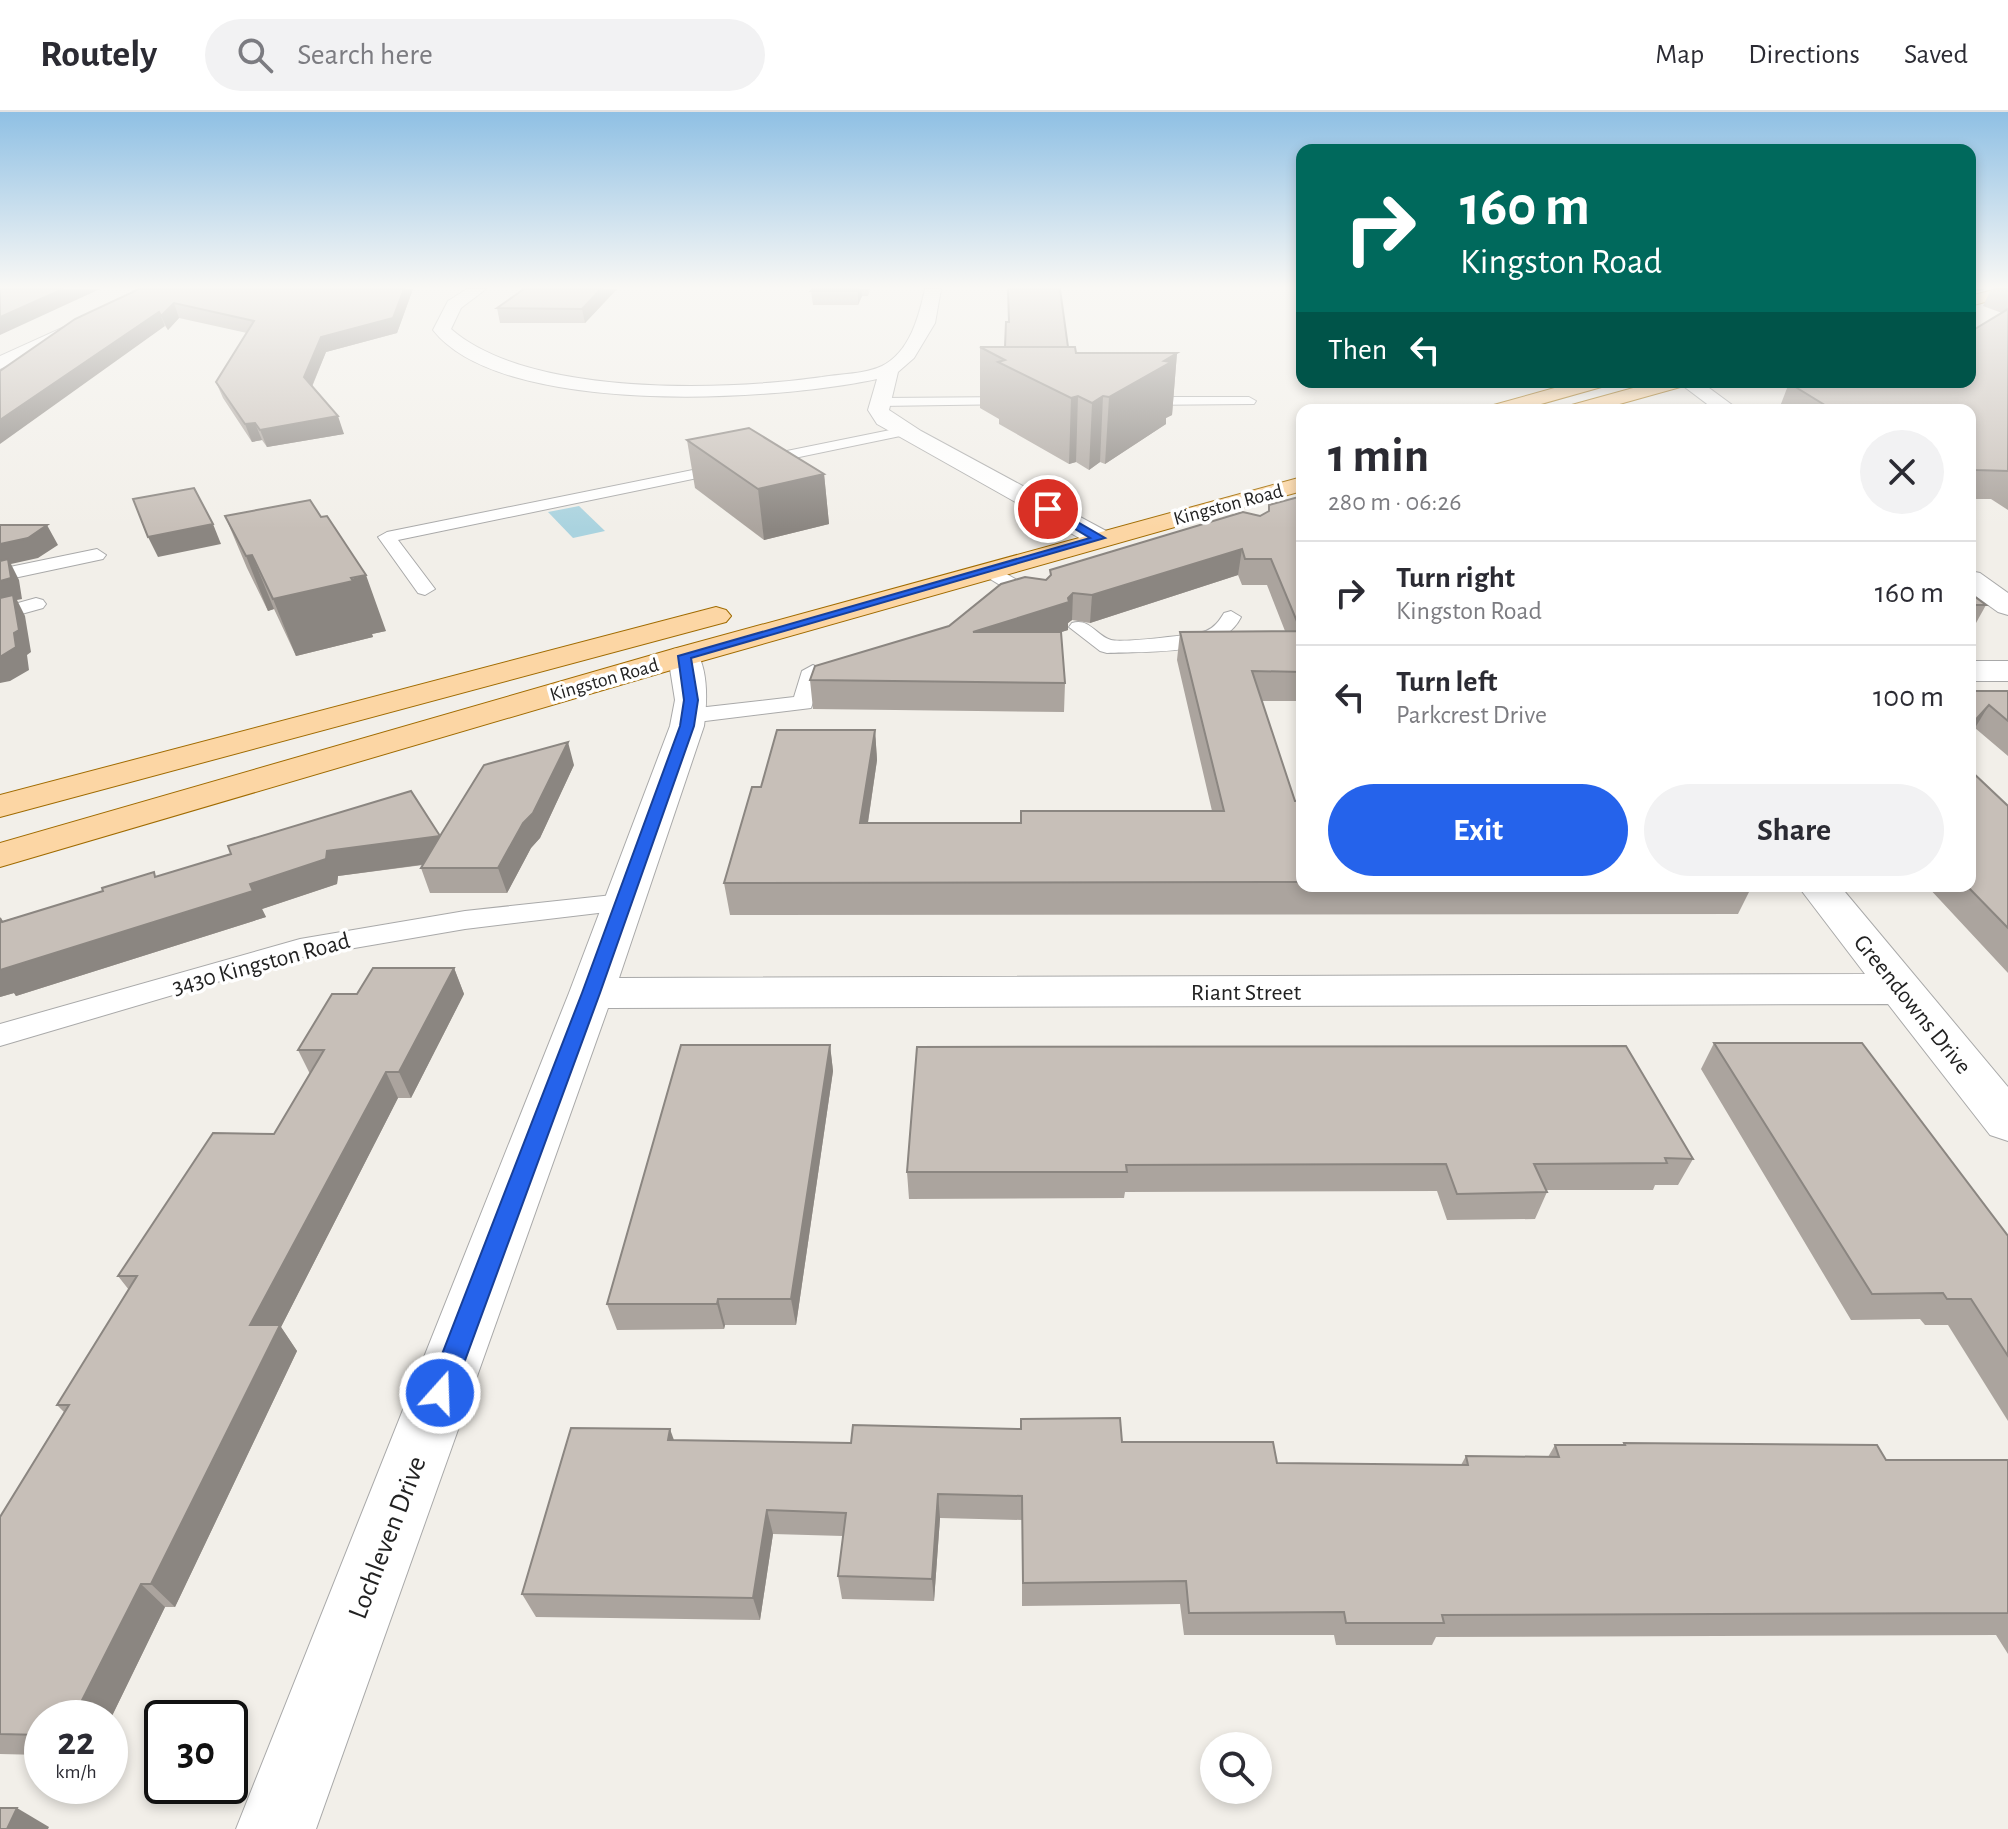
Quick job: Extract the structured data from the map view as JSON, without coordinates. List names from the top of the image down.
{
  "streets": {
    "main road": ["Kingston Road"],
    "street": ["Riant Street", "Greendowns Drive", "Lochleven Drive"],
    "lane": ["3430 Kingston Road"]
  },
  "crossings": [
    ["Kingston Road", "Lochleven Drive"],
    ["3430 Kingston Road", "Lochleven Drive"],
    ["Riant Street", "Greendowns Drive"],
    ["Riant Street", "Lochleven Drive"]
  ],
  "page": {
    "header": "Routely",
    "search": "Search here",
    "nav": ["Map", "Directions", "Saved"],
    "turn": ["160 m", "Kingston Road"],
    "then": "Then",
    "heading": ["1 min", "280 m · 06:26"],
    "list": [
      {
        "name": "Turn right",
        "note": "Kingston Road",
        "value": "160 m"
      },
      {
        "name": "Turn left",
        "note": "Parkcrest Drive",
        "value": "100 m"
      }
    ],
    "buttons": ["Exit", "Share"],
    "speed": "22 km/h",
    "limit": "30"
  }
}
